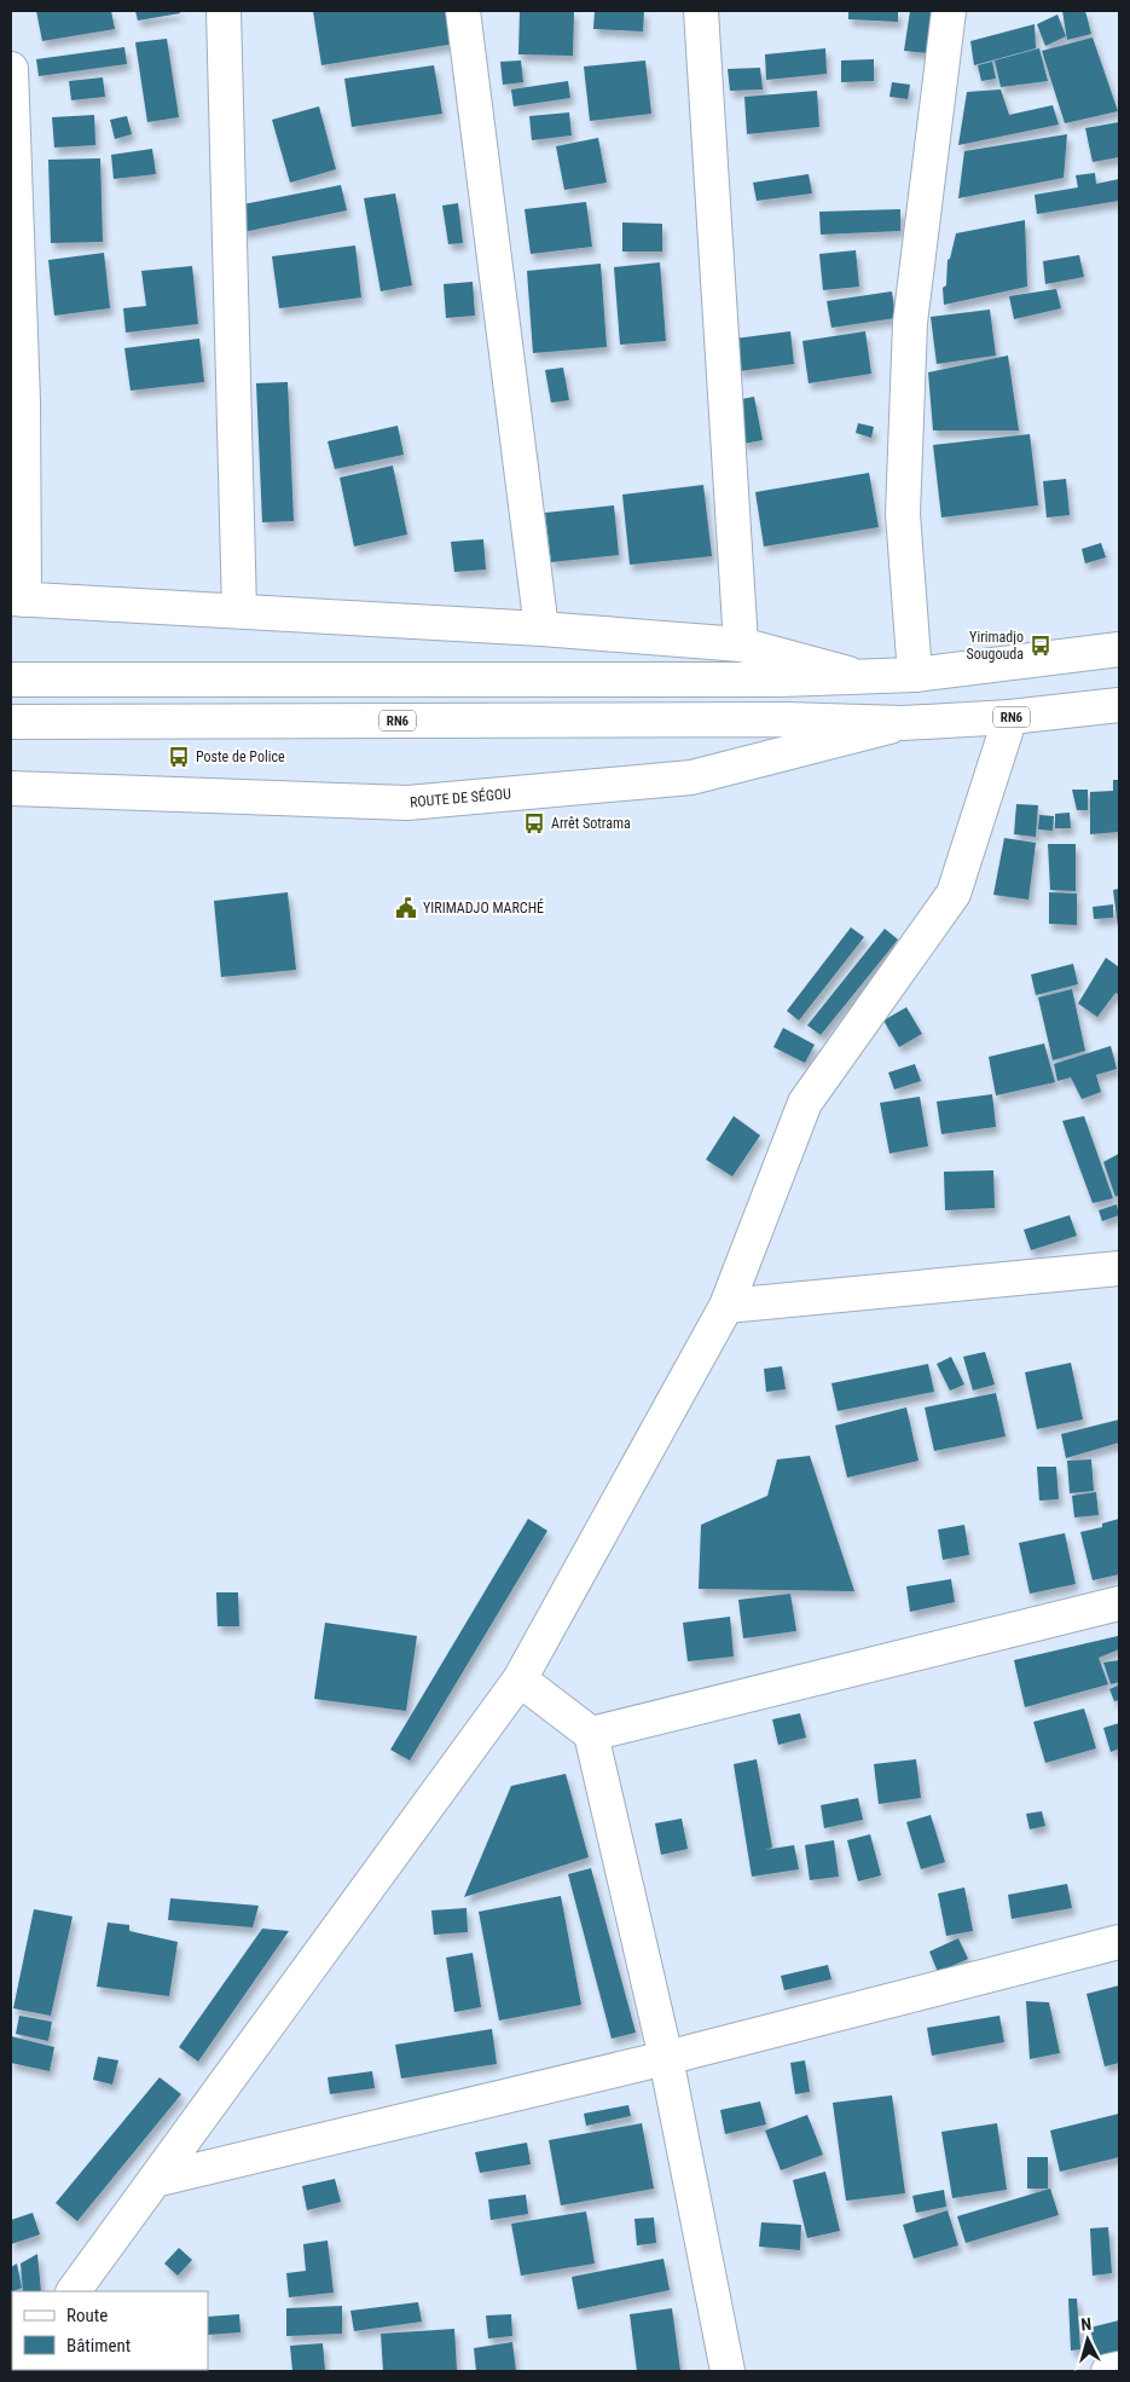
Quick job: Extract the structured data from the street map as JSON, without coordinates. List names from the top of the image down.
{
  "streets": {
    "main road": ["RN6", "ROUTE DE SÉGOU"]
  },
  "places": {
    "bus stop": ["Yirimadjo Sougouda", "Poste de Police", "Arrêt Sotrama"],
    "public building": ["YIRIMADJO MARCHÉ"]
  },
  "legend": ["Route", "Bâtiment"],
  "north": "top"
}
